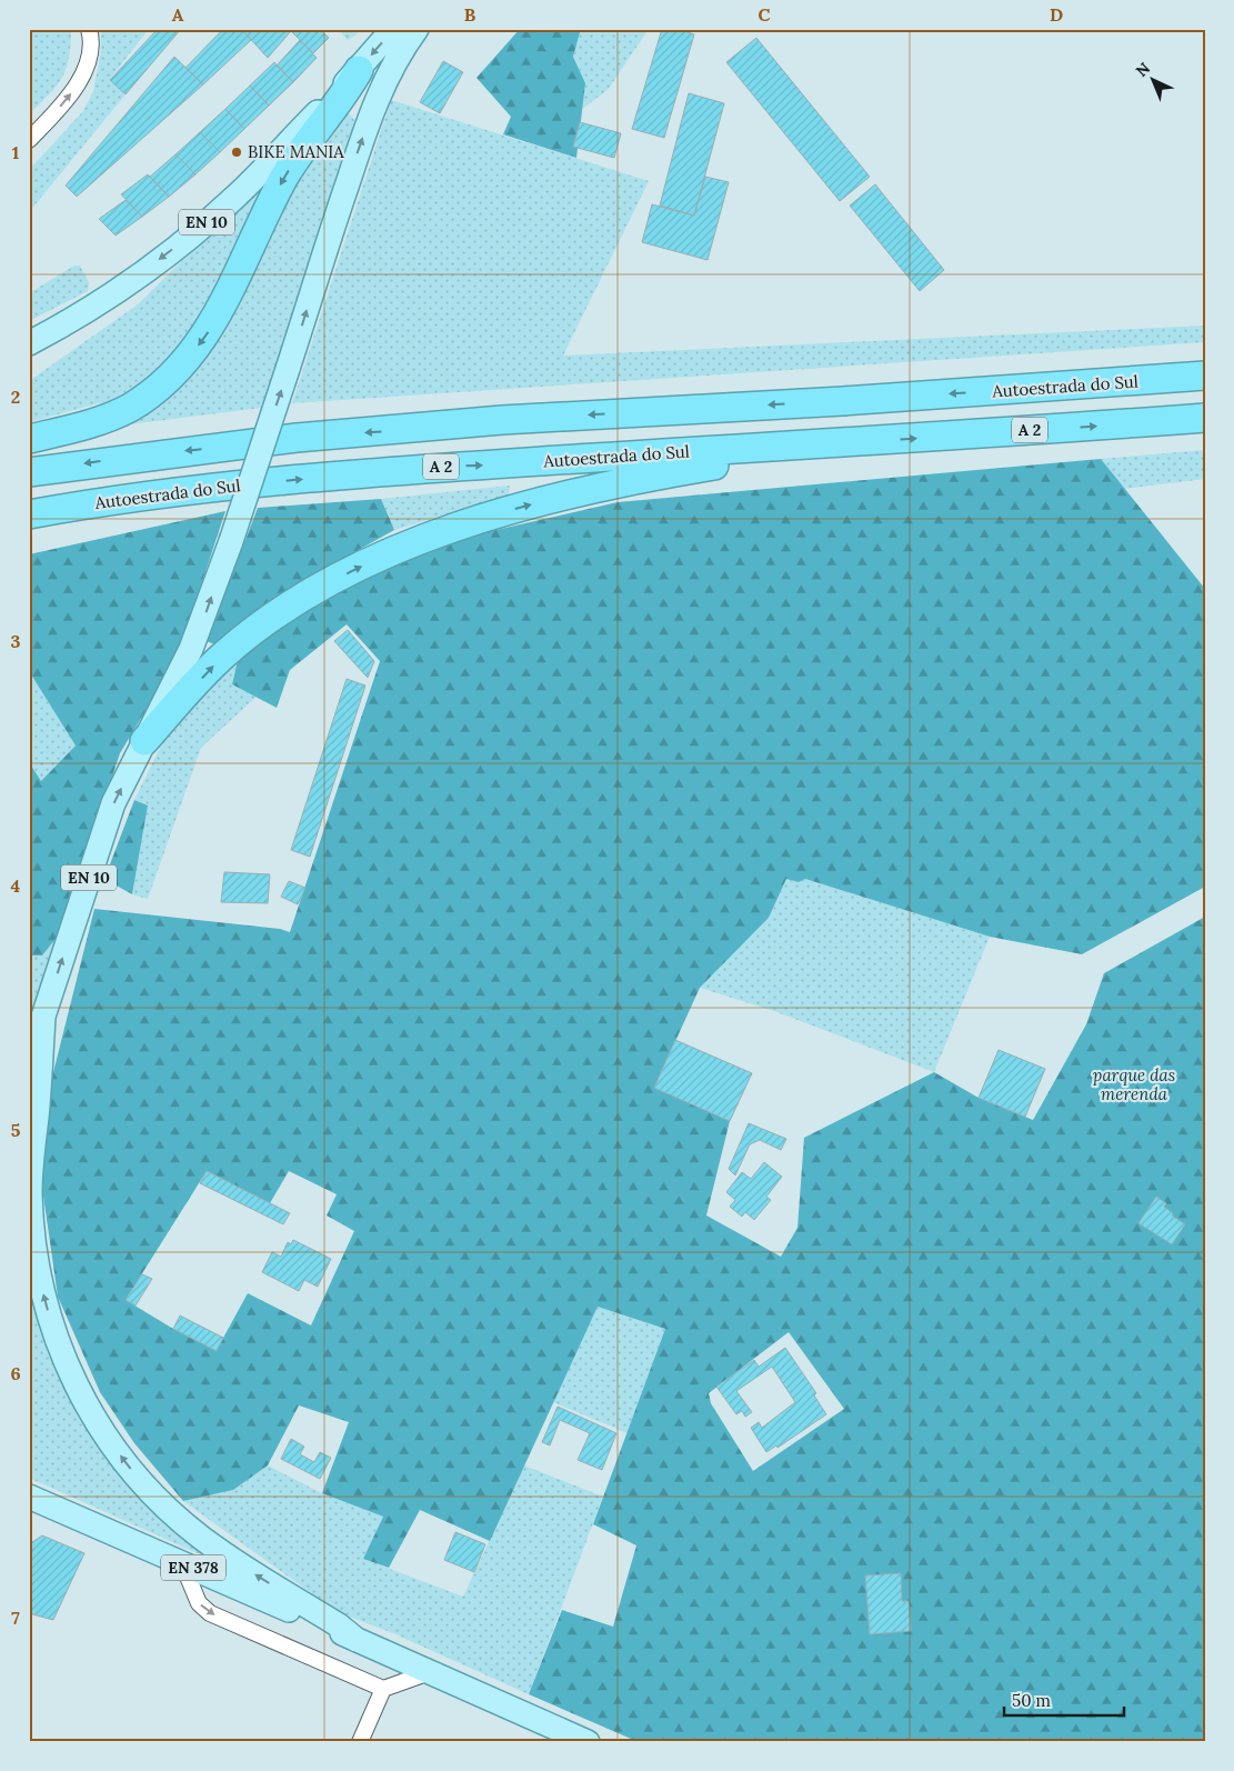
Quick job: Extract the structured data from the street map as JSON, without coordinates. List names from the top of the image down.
{
  "streets": {
    "highway": ["Autoestrada do Sul", "A 2"],
    "main road": ["EN 10", "EN 378"]
  },
  "parks": ["parque das merenda"],
  "places": ["BIKE MANIA"],
  "scale_bar": "50 m",
  "north": "top left",
  "grid": {
    "columns": [
      "A",
      "B",
      "C",
      "D"
    ],
    "rows": [
      "1",
      "2",
      "3",
      "4",
      "5",
      "6",
      "7"
    ]
  }
}
